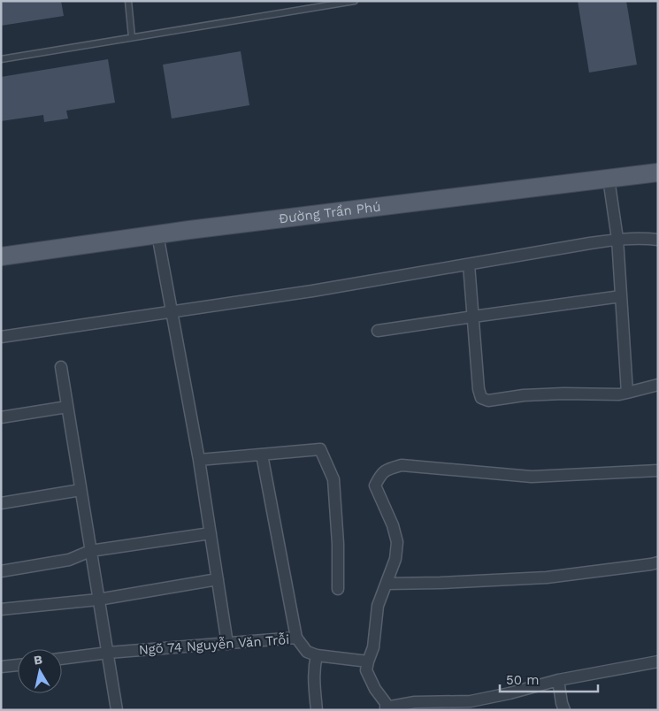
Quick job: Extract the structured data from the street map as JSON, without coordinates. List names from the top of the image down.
{
  "streets": {
    "main road": ["Đường Trần Phú"],
    "street": ["Ngõ 74 Nguyễn Văn Trỗi"]
  },
  "scale_bar": "50 m",
  "north": "top"
}
